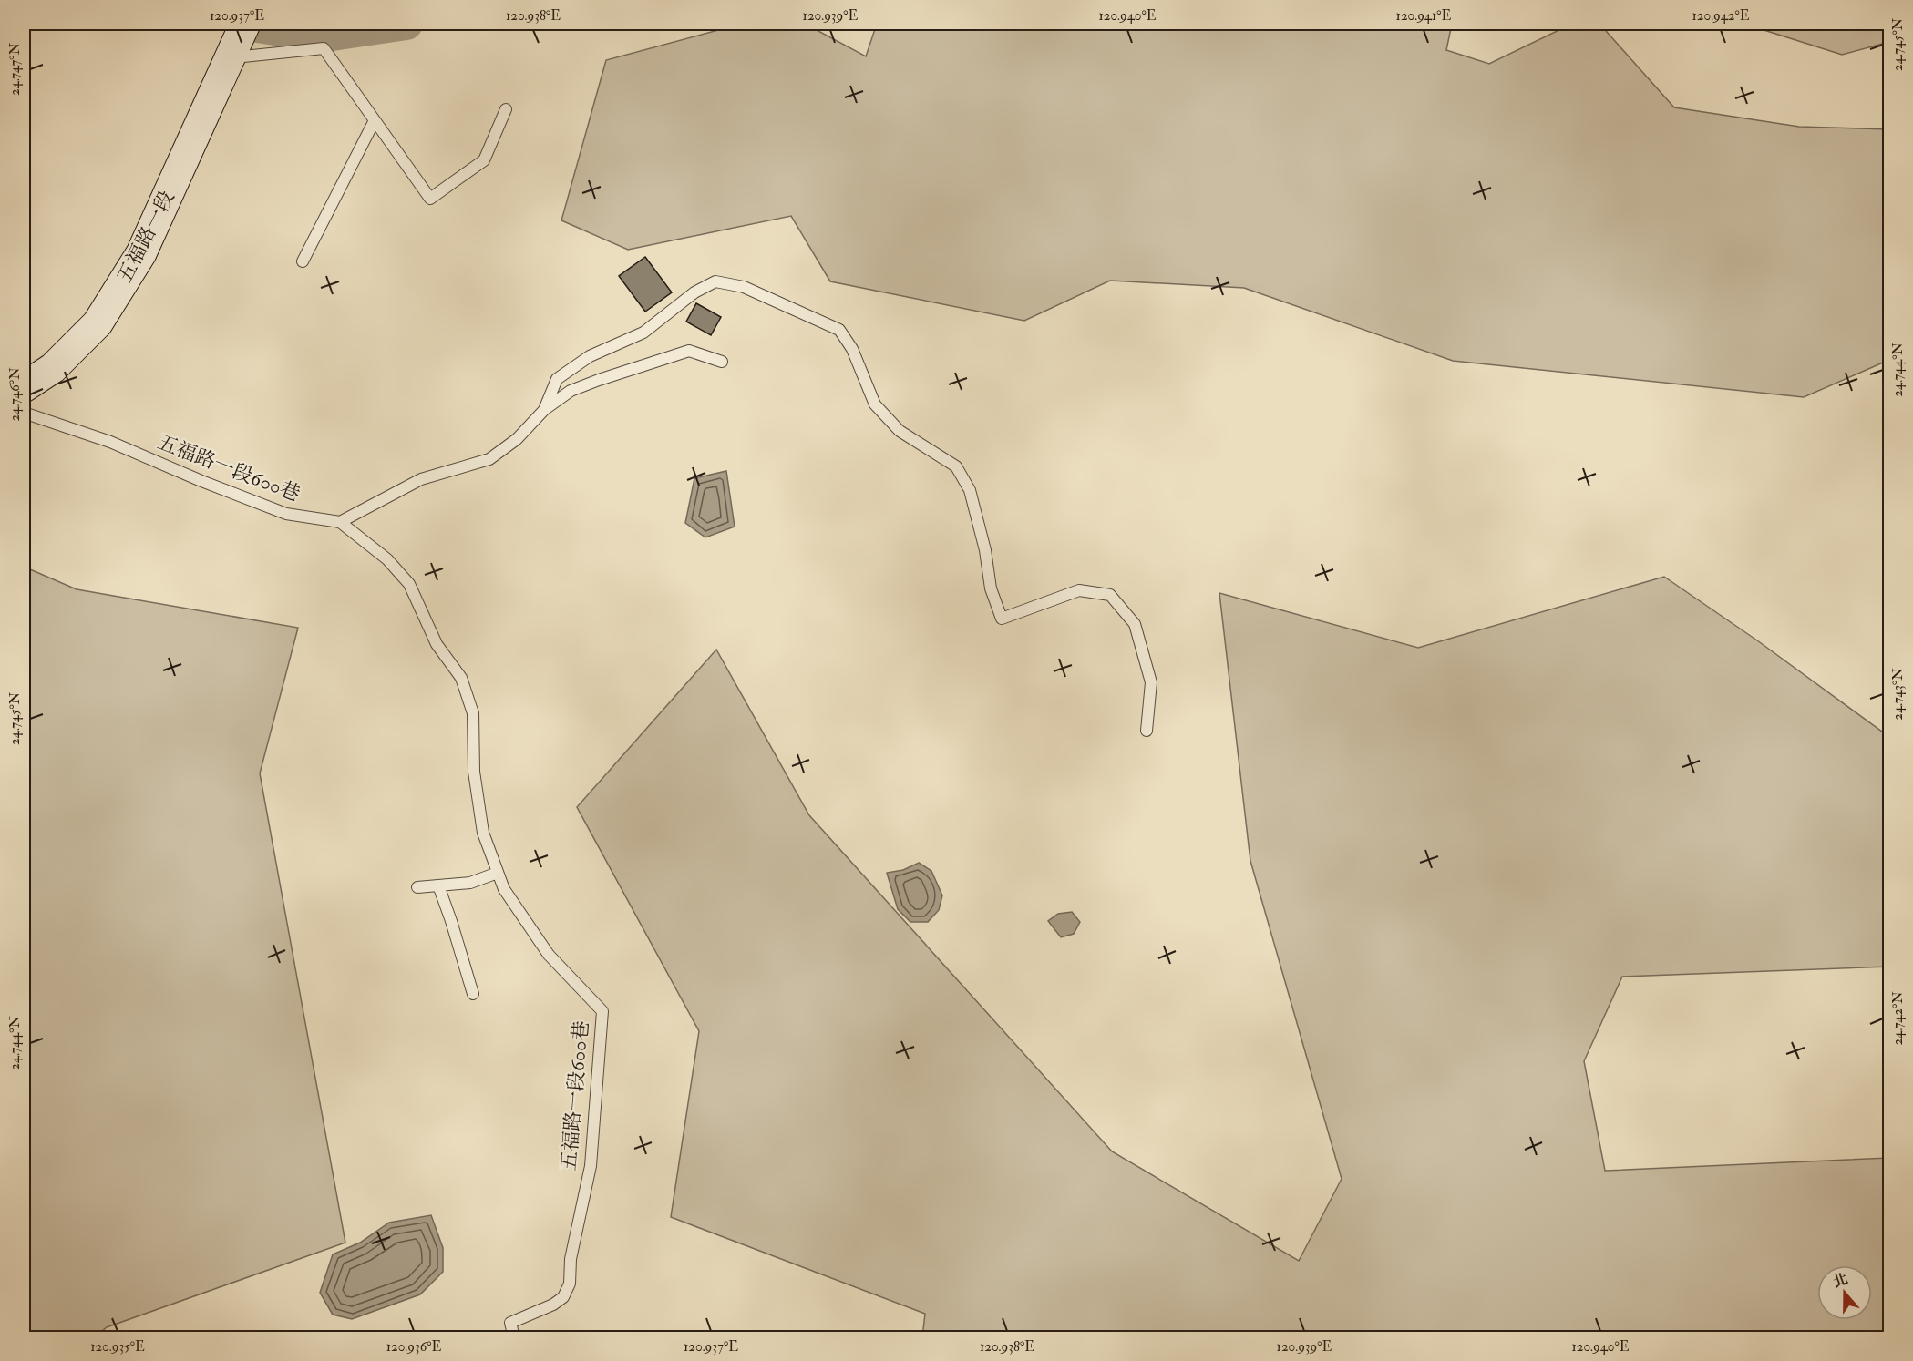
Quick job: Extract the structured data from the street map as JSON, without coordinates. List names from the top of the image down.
{
  "streets": {
    "main road": ["五福路一段"],
    "lane": ["五福路一段600巷"]
  },
  "north": "top",
  "coordinates": [
    "120.937°E",
    "120.938°E",
    "120.939°E",
    "120.940°E",
    "120.941°E",
    "120.942°E",
    "24.745°N",
    "24.747°N",
    "24.744°N",
    "24.746°N",
    "24.743°N",
    "24.742°N",
    "120.935°E",
    "120.936°E"
  ]
}
